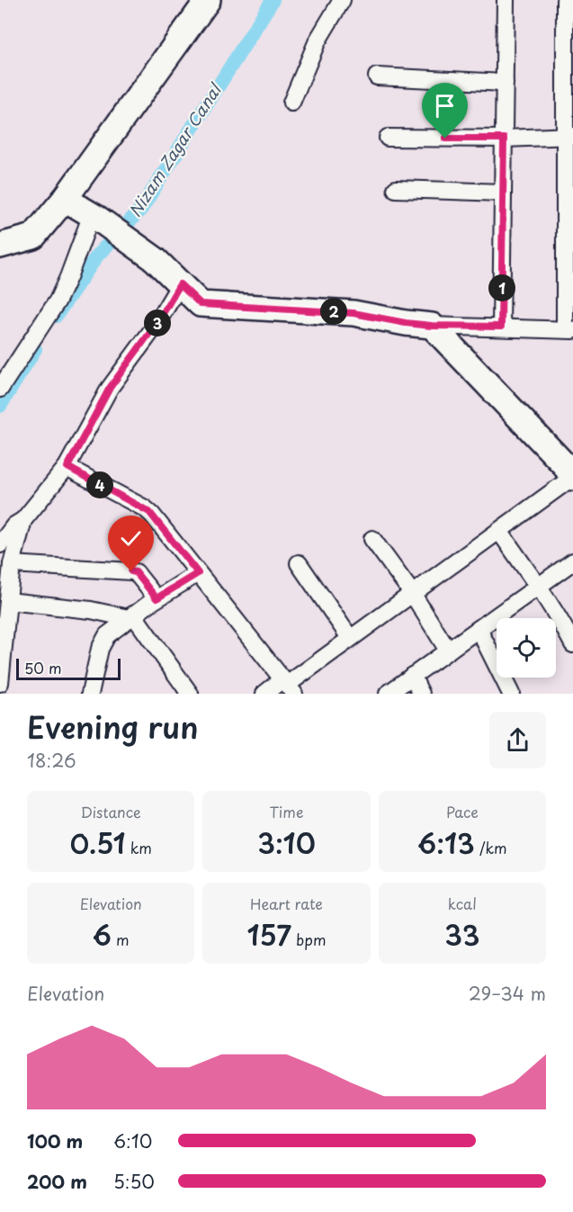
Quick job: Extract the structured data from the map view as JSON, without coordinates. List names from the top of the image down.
{
  "water": ["Nizam Zagar Canal"],
  "scale_bar": "50 m",
  "page": {
    "pins": [
      "1",
      "2",
      "3",
      "4"
    ],
    "scale": "50 m",
    "heading": ["Evening run", "18:26"],
    "stats": [
      ["Distance", "0.51 km"],
      ["Time", "3:10"],
      ["Pace", "6:13 /km"],
      ["Elevation", "6 m"],
      ["Heart rate", "157 bpm"],
      ["kcal", "33"]
    ],
    "chart": ["Elevation", "29–34 m"],
    "list": [
      {
        "name": "100 m",
        "note": "6:10"
      },
      {
        "name": "200 m",
        "note": "5:50"
      }
    ]
  }
}
